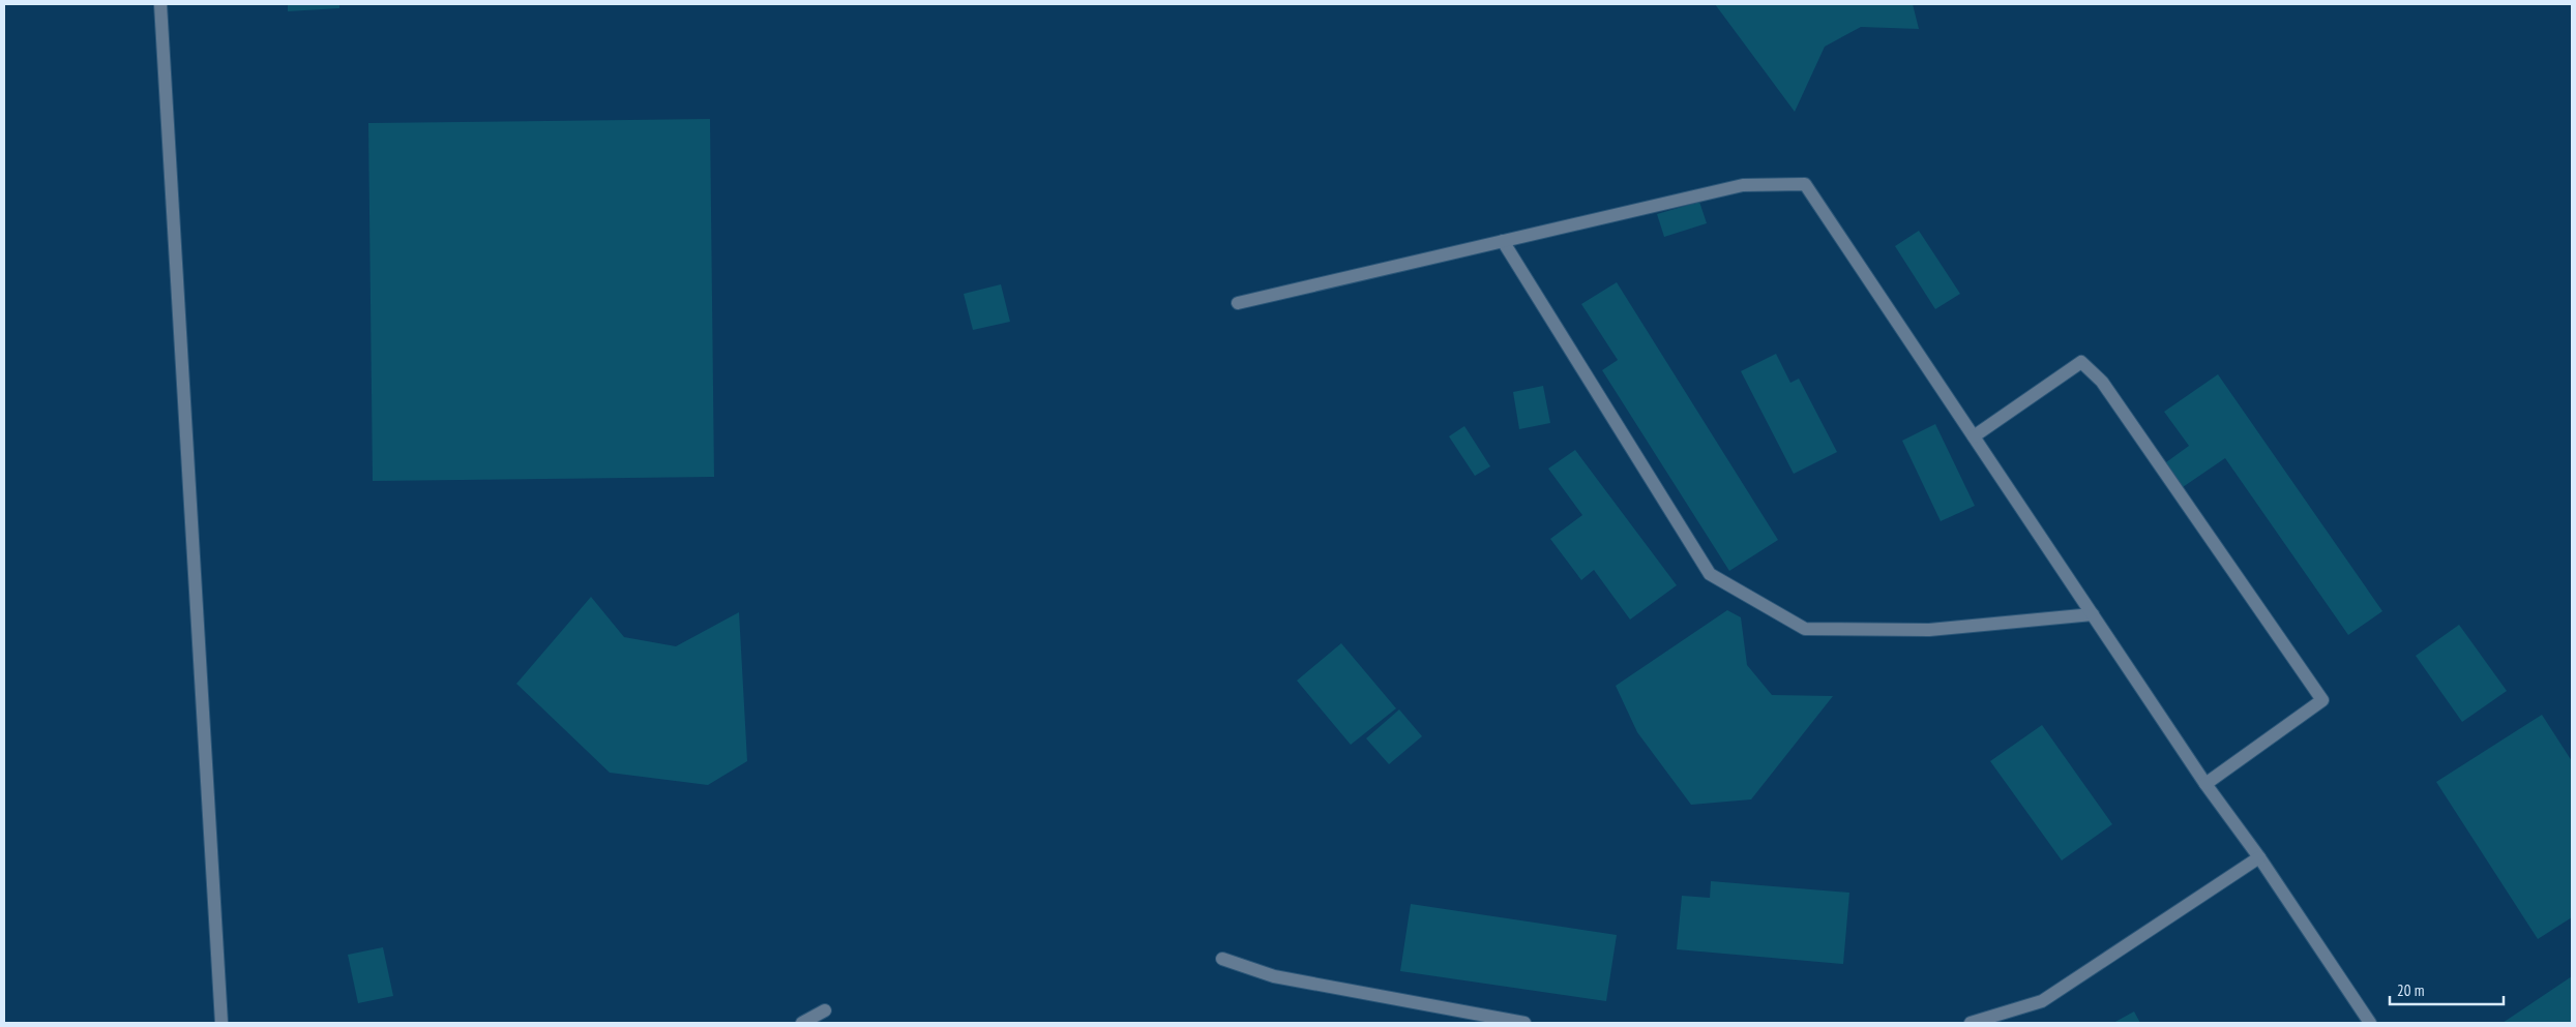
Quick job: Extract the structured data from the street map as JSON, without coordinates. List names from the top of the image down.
{
  "scale_bar": "20 m"
}
